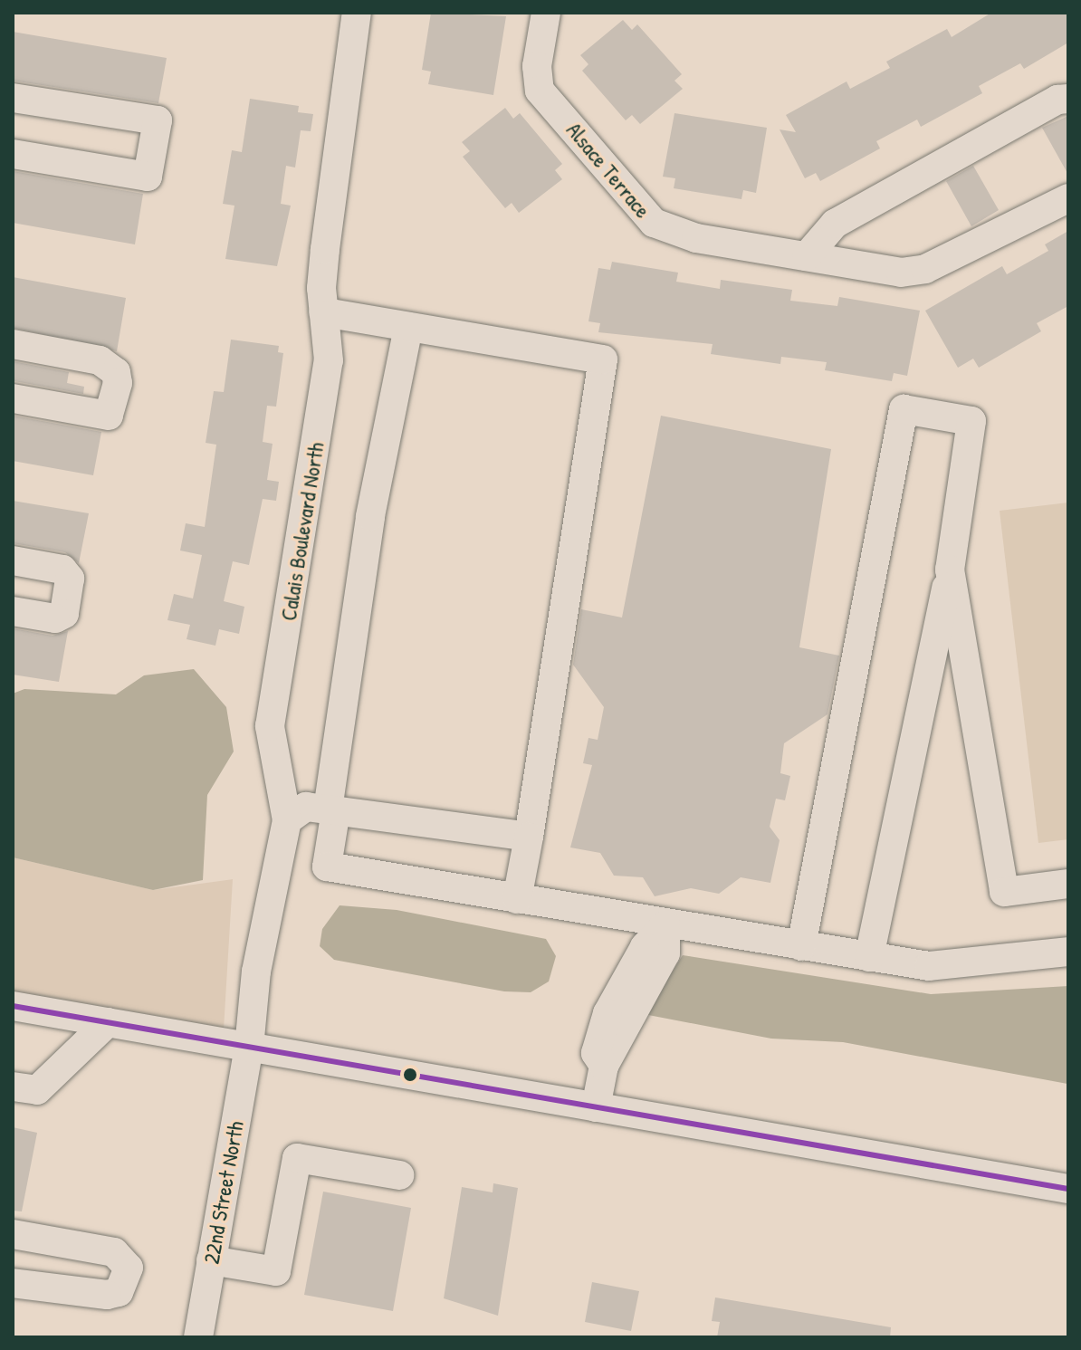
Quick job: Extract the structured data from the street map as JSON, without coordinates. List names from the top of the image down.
{
  "streets": {
    "street": ["Alsace Terrace", "Calais Boulevard North", "22nd Street North"]
  },
  "crossings": [
    ["Calais Boulevard North", "22nd Street North"]
  ]
}
